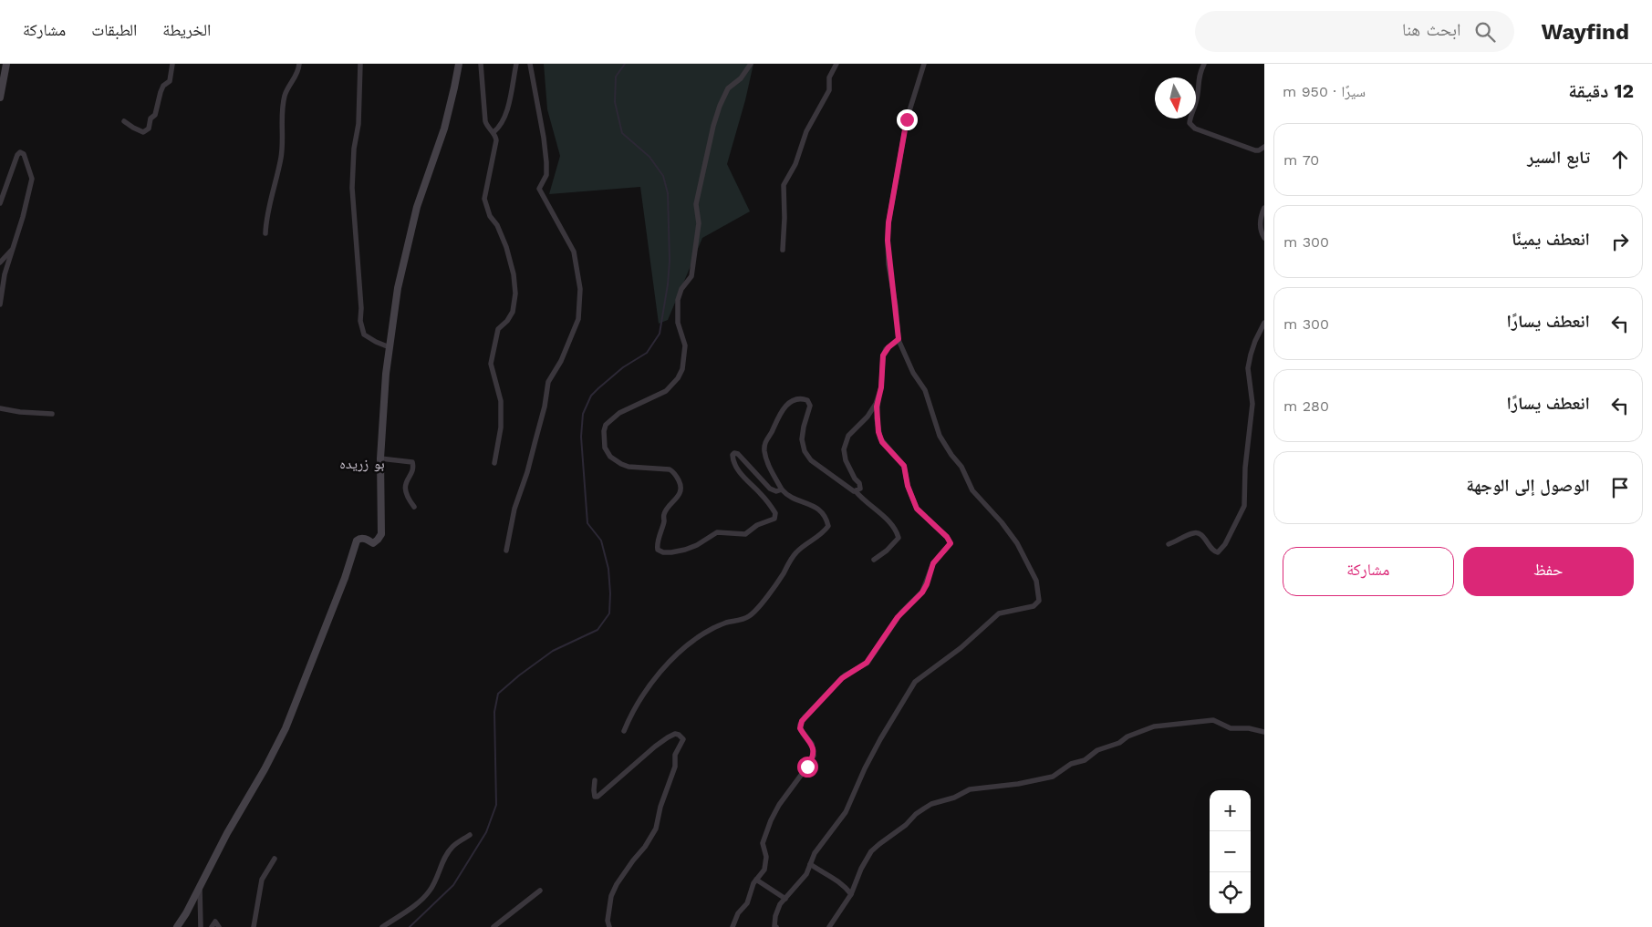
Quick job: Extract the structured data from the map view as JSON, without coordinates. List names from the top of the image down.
{
  "districts": ["بو زريده"],
  "north": "bottom",
  "page": {
    "header": "Wayfind",
    "search": "ابحث هنا",
    "nav": ["الخريطة", "الطبقات", "مشاركة"],
    "heading": ["12 دقيقة", "سيرًا · 950 m"],
    "list": [
      ["تابع السير", "70 m"],
      ["انعطف يمينًا", "300 m"],
      ["انعطف يسارًا", "300 m"],
      ["انعطف يسارًا", "280 m"],
      "الوصول إلى الوجهة"
    ],
    "buttons": ["حفظ", "مشاركة"],
    "map_buttons": ["+", "−"]
  }
}
